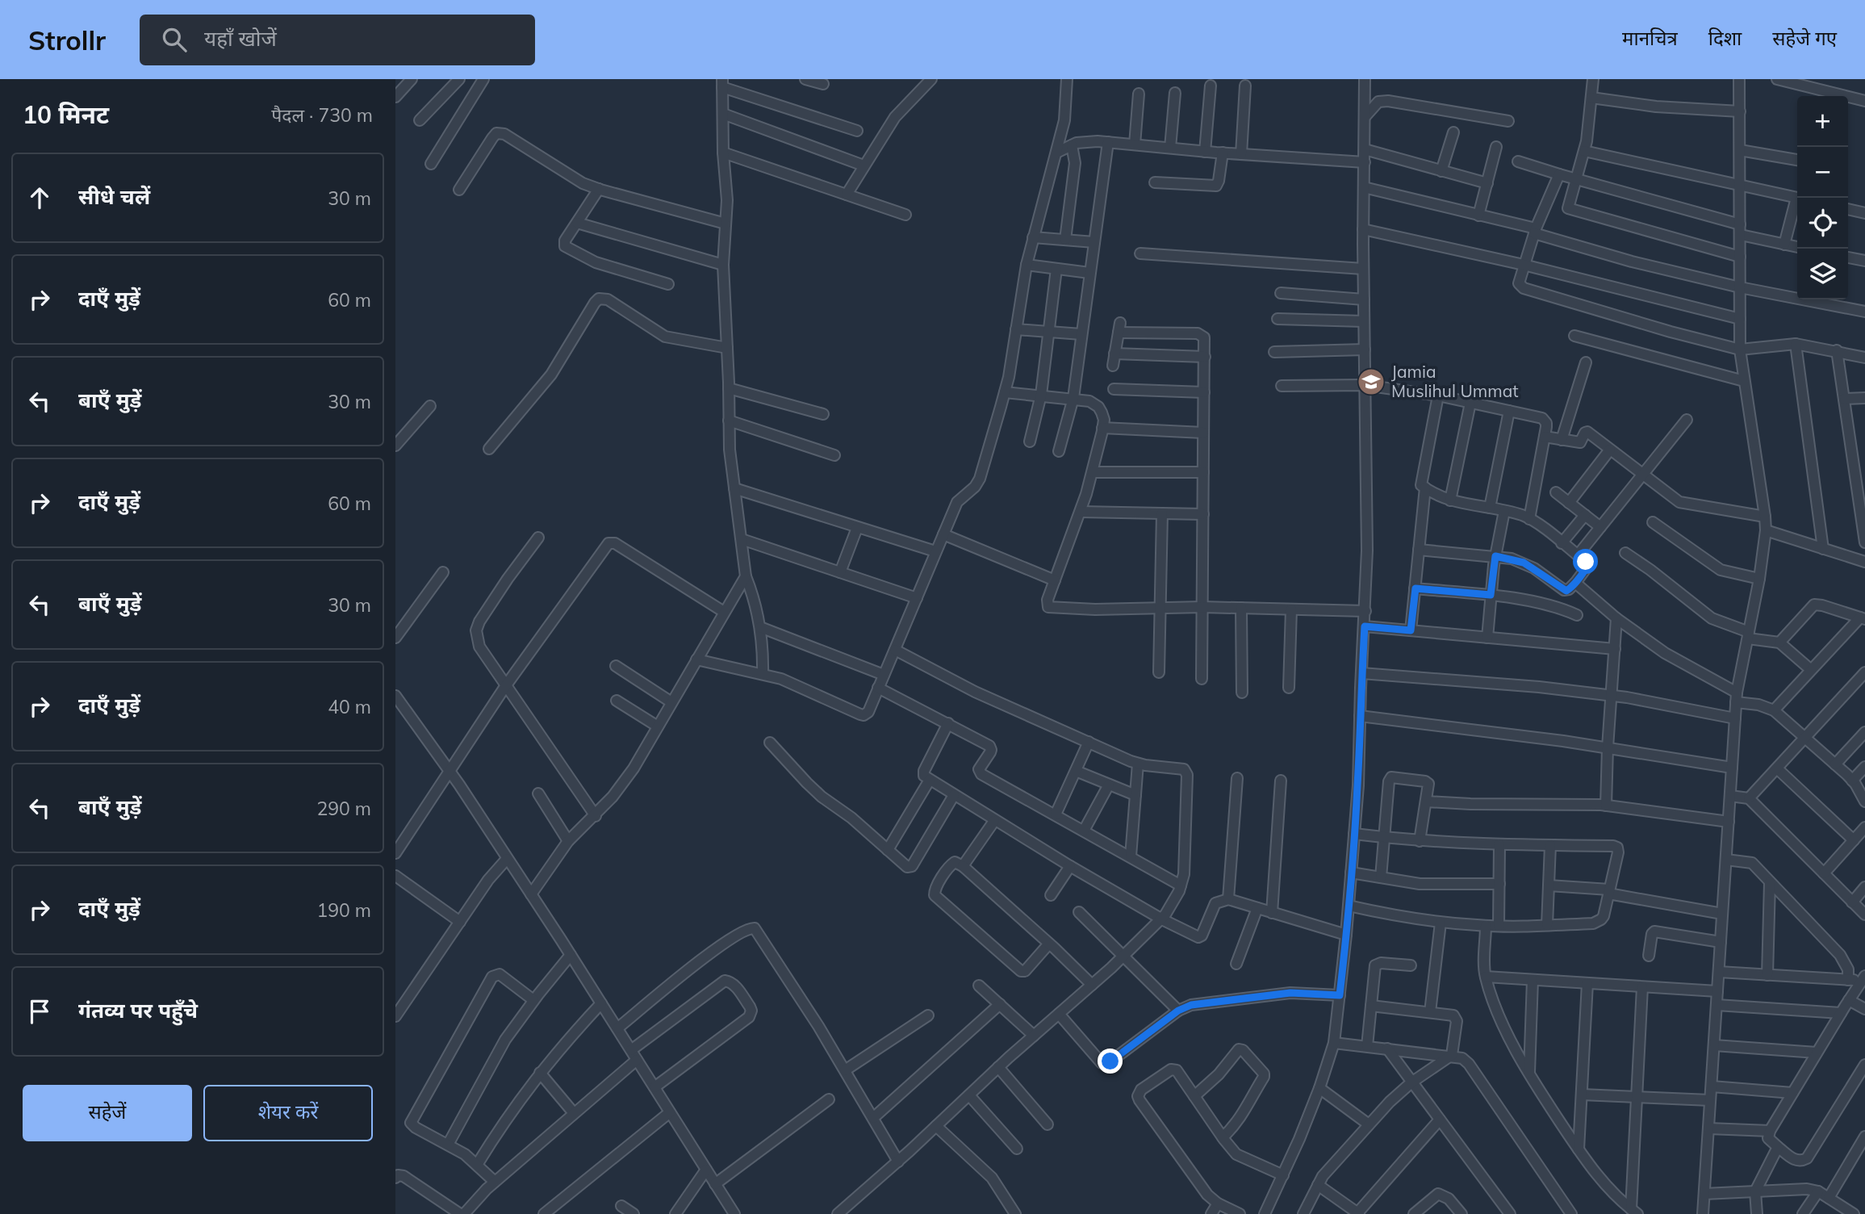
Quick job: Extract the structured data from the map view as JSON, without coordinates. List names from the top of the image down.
{
  "places": {
    "school or university": ["Jamia Muslihul Ummat"]
  },
  "page": {
    "header": "Strollr",
    "search": "यहाँ खोजें",
    "nav": ["मानचित्र", "दिशा", "सहेजे गए"],
    "heading": ["10 मिनट", "पैदल · 730 m"],
    "map_buttons": ["+", "−"],
    "list": [
      ["सीधे चलें", "30 m"],
      ["दाएँ मुड़ें", "60 m"],
      ["बाएँ मुड़ें", "30 m"],
      ["दाएँ मुड़ें", "60 m"],
      ["बाएँ मुड़ें", "30 m"],
      ["दाएँ मुड़ें", "40 m"],
      ["बाएँ मुड़ें", "290 m"],
      ["दाएँ मुड़ें", "190 m"],
      "गंतव्य पर पहुँचे"
    ],
    "buttons": ["सहेजें", "शेयर करें"]
  }
}
